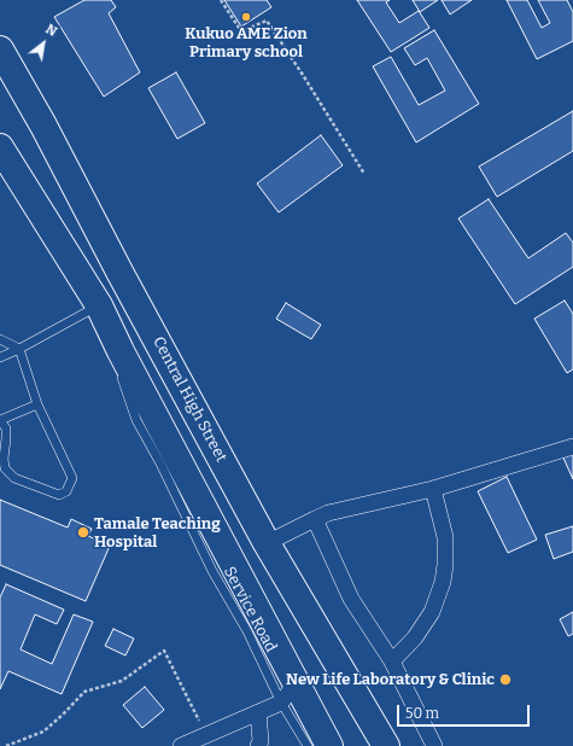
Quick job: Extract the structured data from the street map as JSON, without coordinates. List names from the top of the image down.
{
  "streets": {
    "highway": ["Central High Street"],
    "lane": ["Service Road"]
  },
  "places": ["Kukuo AME Zion Primary school", "Tamale Teaching Hospital", "New Life Laboratory & Clinic"],
  "scale_bar": "50 m",
  "north": "top right"
}
